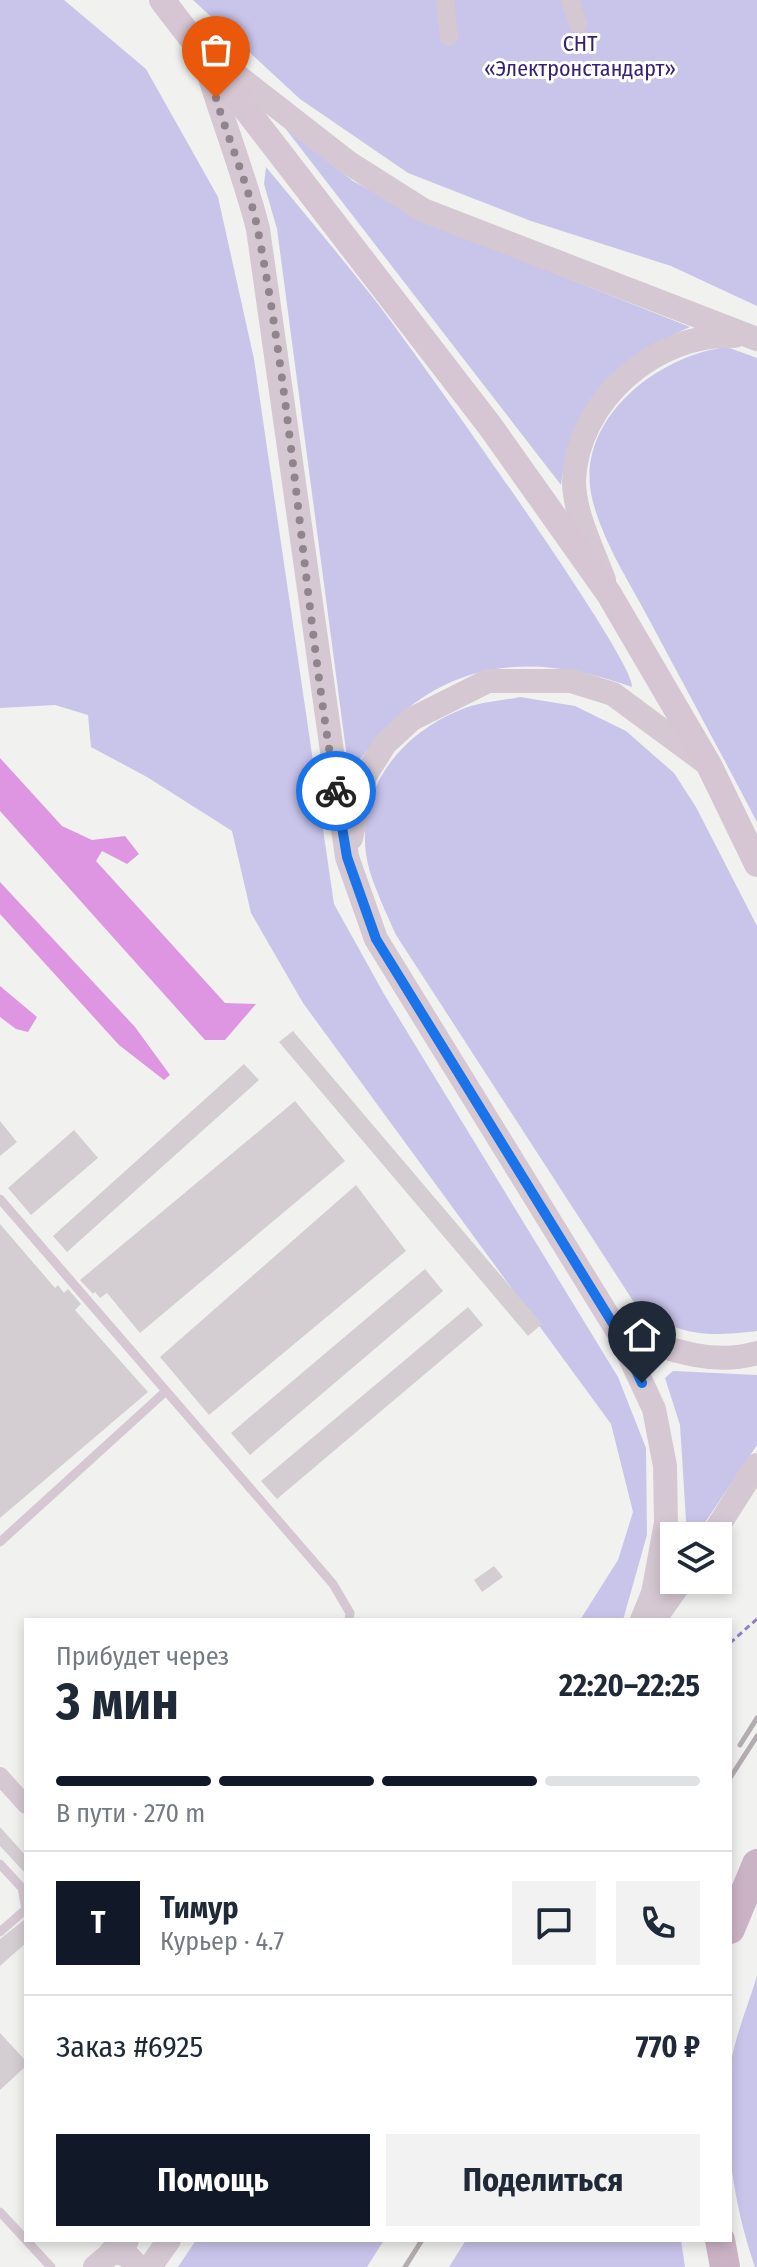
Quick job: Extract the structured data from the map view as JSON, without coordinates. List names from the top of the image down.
{
  "parks": ["СНТ «Электронстандарт»"],
  "page": {
    "heading": ["3 мин", "Прибудет через", "22:20–22:25"],
    "panel": [
      "Тимур",
      "Курьер · 4.7",
      "Заказ #6925",
      "770 ₽"
    ],
    "bar": "В пути · 270 m",
    "round": "Т",
    "buttons": ["Помощь", "Поделиться"]
  }
}
